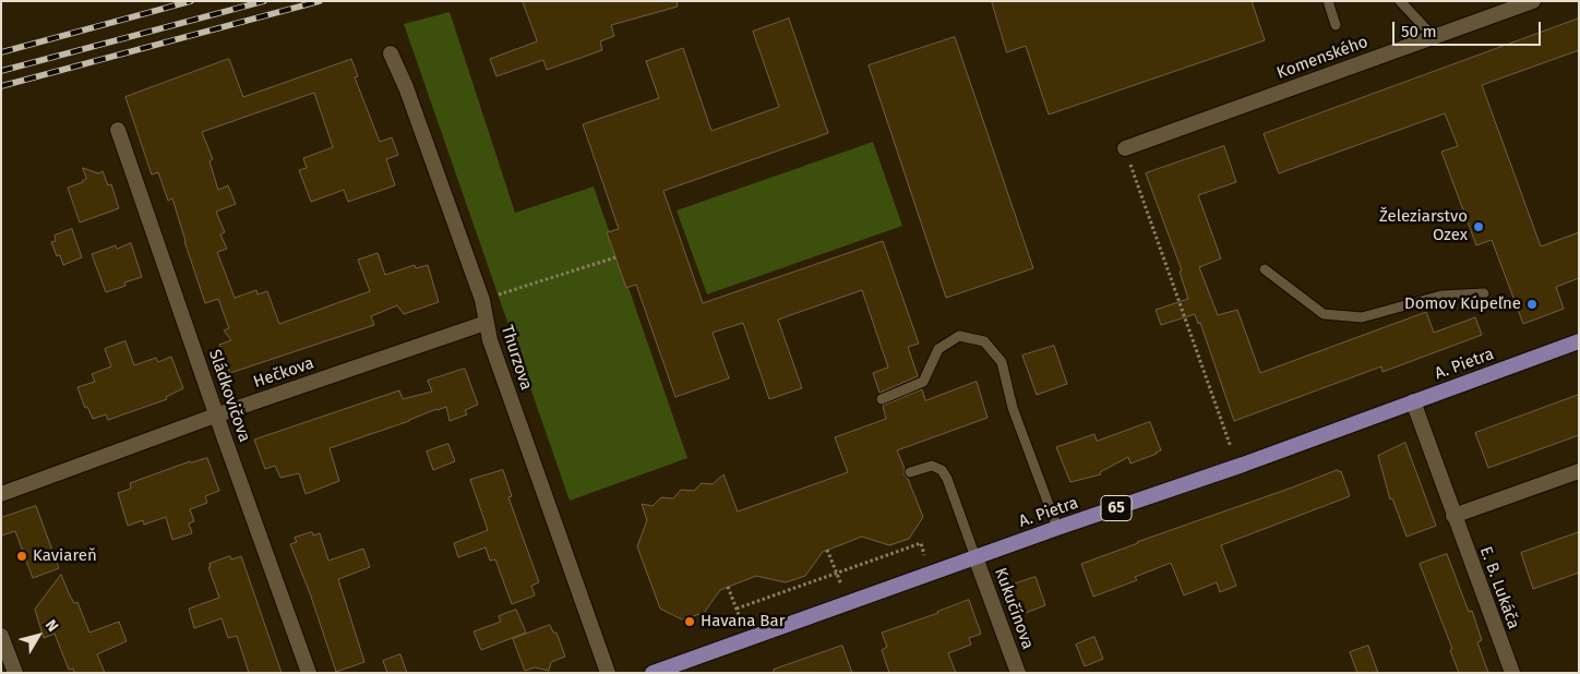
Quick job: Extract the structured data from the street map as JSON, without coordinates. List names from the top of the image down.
{
  "streets": {
    "main road": ["A. Pietra", "65"],
    "street": [
      "Komenského",
      "Thurzova",
      "Hečkova",
      "Sládkovičova",
      "E. B. Lukáča",
      "Kukučínova"
    ]
  },
  "crossings": [
    ["Thurzova", "Hečkova"],
    ["A. Pietra", "E. B. Lukáča"],
    ["A. Pietra", "Kukučínova"],
    ["Hečkova", "Sládkovičova"]
  ],
  "places": [
    "Železiarstvo Ozex",
    "Domov Kúpeľne",
    "Kaviareň",
    "Havana Bar"
  ],
  "scale_bar": "50 m",
  "north": "top right"
}
